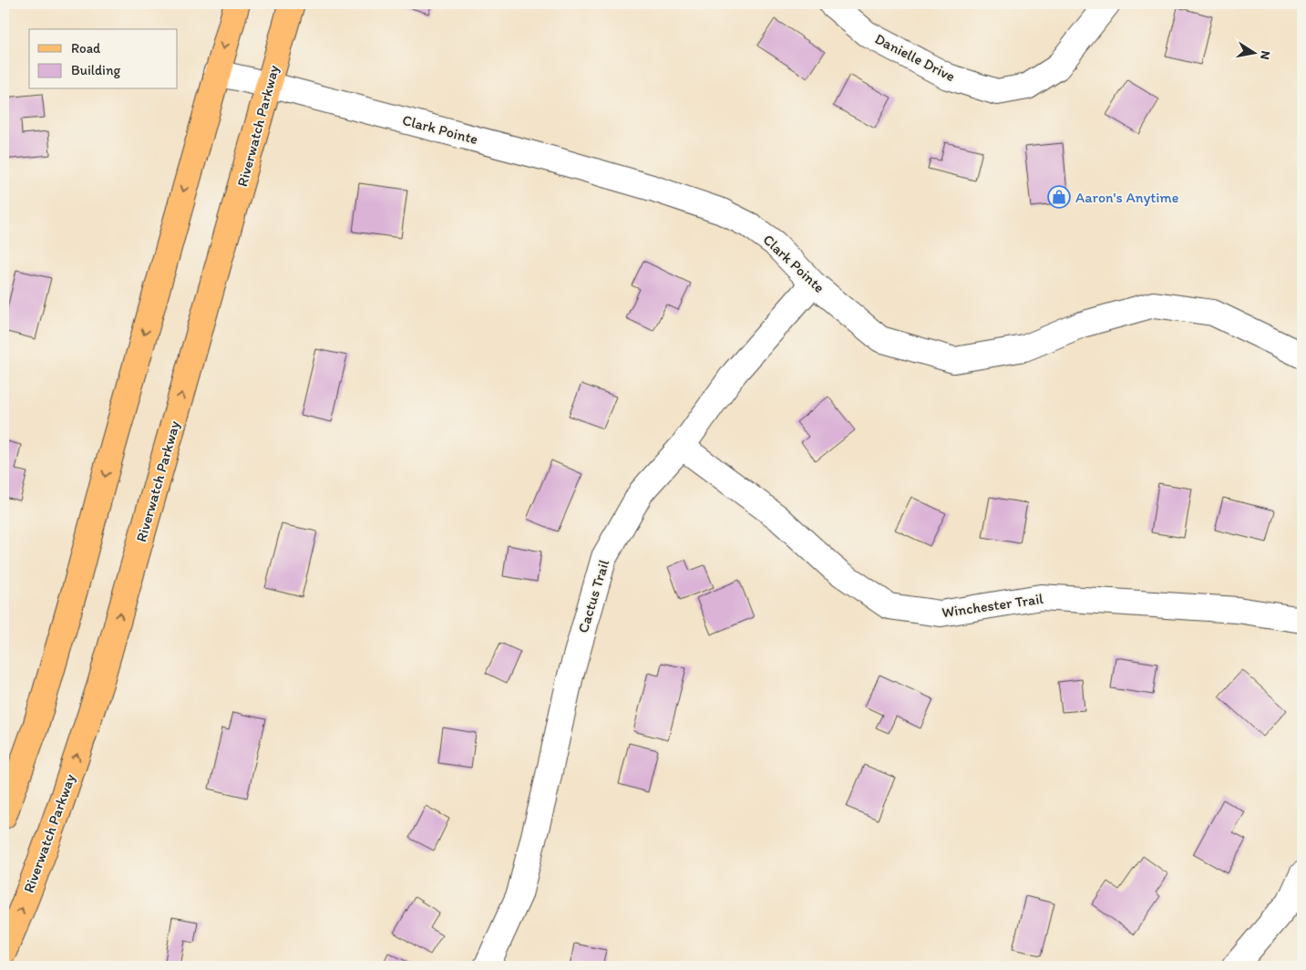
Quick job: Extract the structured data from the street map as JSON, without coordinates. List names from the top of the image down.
{
  "streets": {
    "main road": ["Riverwatch Parkway"],
    "street": [
      "Danielle Drive",
      "Clark Pointe",
      "Cactus Trail",
      "Winchester Trail"
    ]
  },
  "crossings": [
    ["Riverwatch Parkway", "Clark Pointe"],
    ["Clark Pointe", "Cactus Trail"],
    ["Cactus Trail", "Winchester Trail"]
  ],
  "places": {
    "shop": ["Aaron's Anytime"]
  },
  "legend": ["Road", "Building"],
  "north": "right"
}
